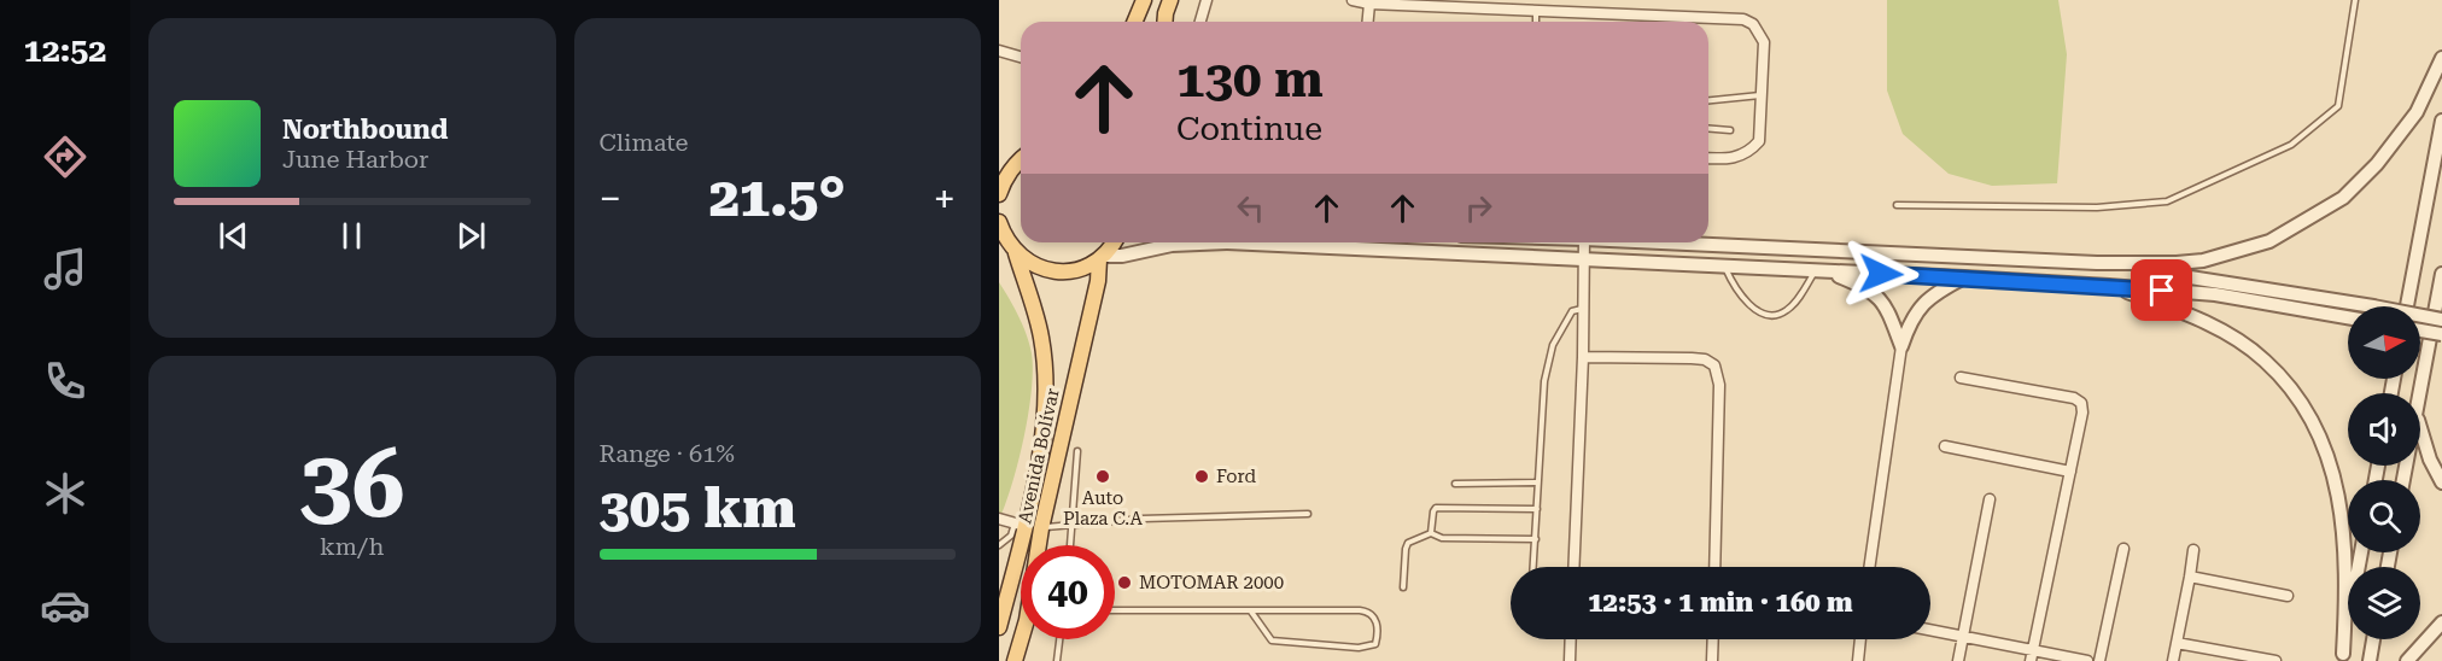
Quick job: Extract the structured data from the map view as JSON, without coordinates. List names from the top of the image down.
{
  "streets": {
    "main road": ["Avenida Bolívar"]
  },
  "places": ["Auto Plaza C.A", "Ford", "MOTOMAR 2000"],
  "north": "right",
  "page": {
    "tabs": "12:52",
    "tile": [
      "Climate",
      ["36", "km/h"],
      ["Range · 61%", "305 km"]
    ],
    "turn": ["130 m", "Continue"],
    "song": ["Northbound", "June Harbor"],
    "heat": ["−", "21.5°", "+"],
    "limit": "40",
    "trip": "12:53 · 1 min · 160 m"
  }
}
